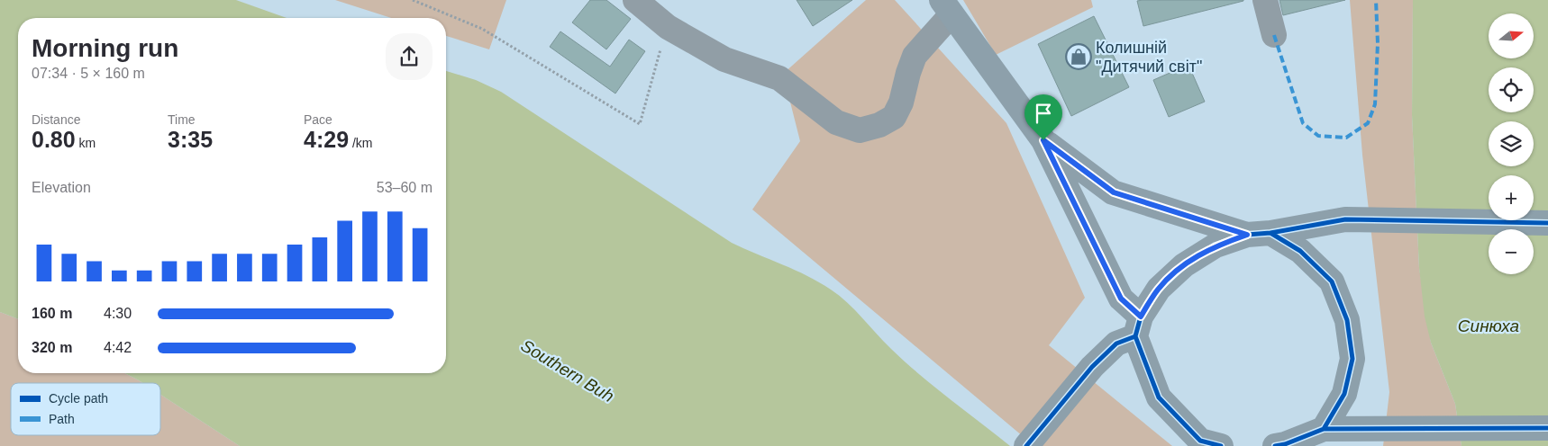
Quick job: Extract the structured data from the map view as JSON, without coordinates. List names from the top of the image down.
{
  "water": ["Синюха", "Southern Buh"],
  "places": {
    "shop": ["Колишній \"Дитячий світ\""]
  },
  "legend": ["Cycle path", "Path"],
  "north": "right",
  "page": {
    "map_buttons": ["+", "−"],
    "heading": ["Morning run", "07:34 · 5 × 160 m"],
    "stats": [
      ["Distance", "0.80 km"],
      ["Time", "3:35"],
      ["Pace", "4:29 /km"]
    ],
    "chart": ["Elevation", "53–60 m"],
    "list": [
      {
        "name": "160 m",
        "note": "4:30"
      },
      {
        "name": "320 m",
        "note": "4:42"
      }
    ]
  }
}
